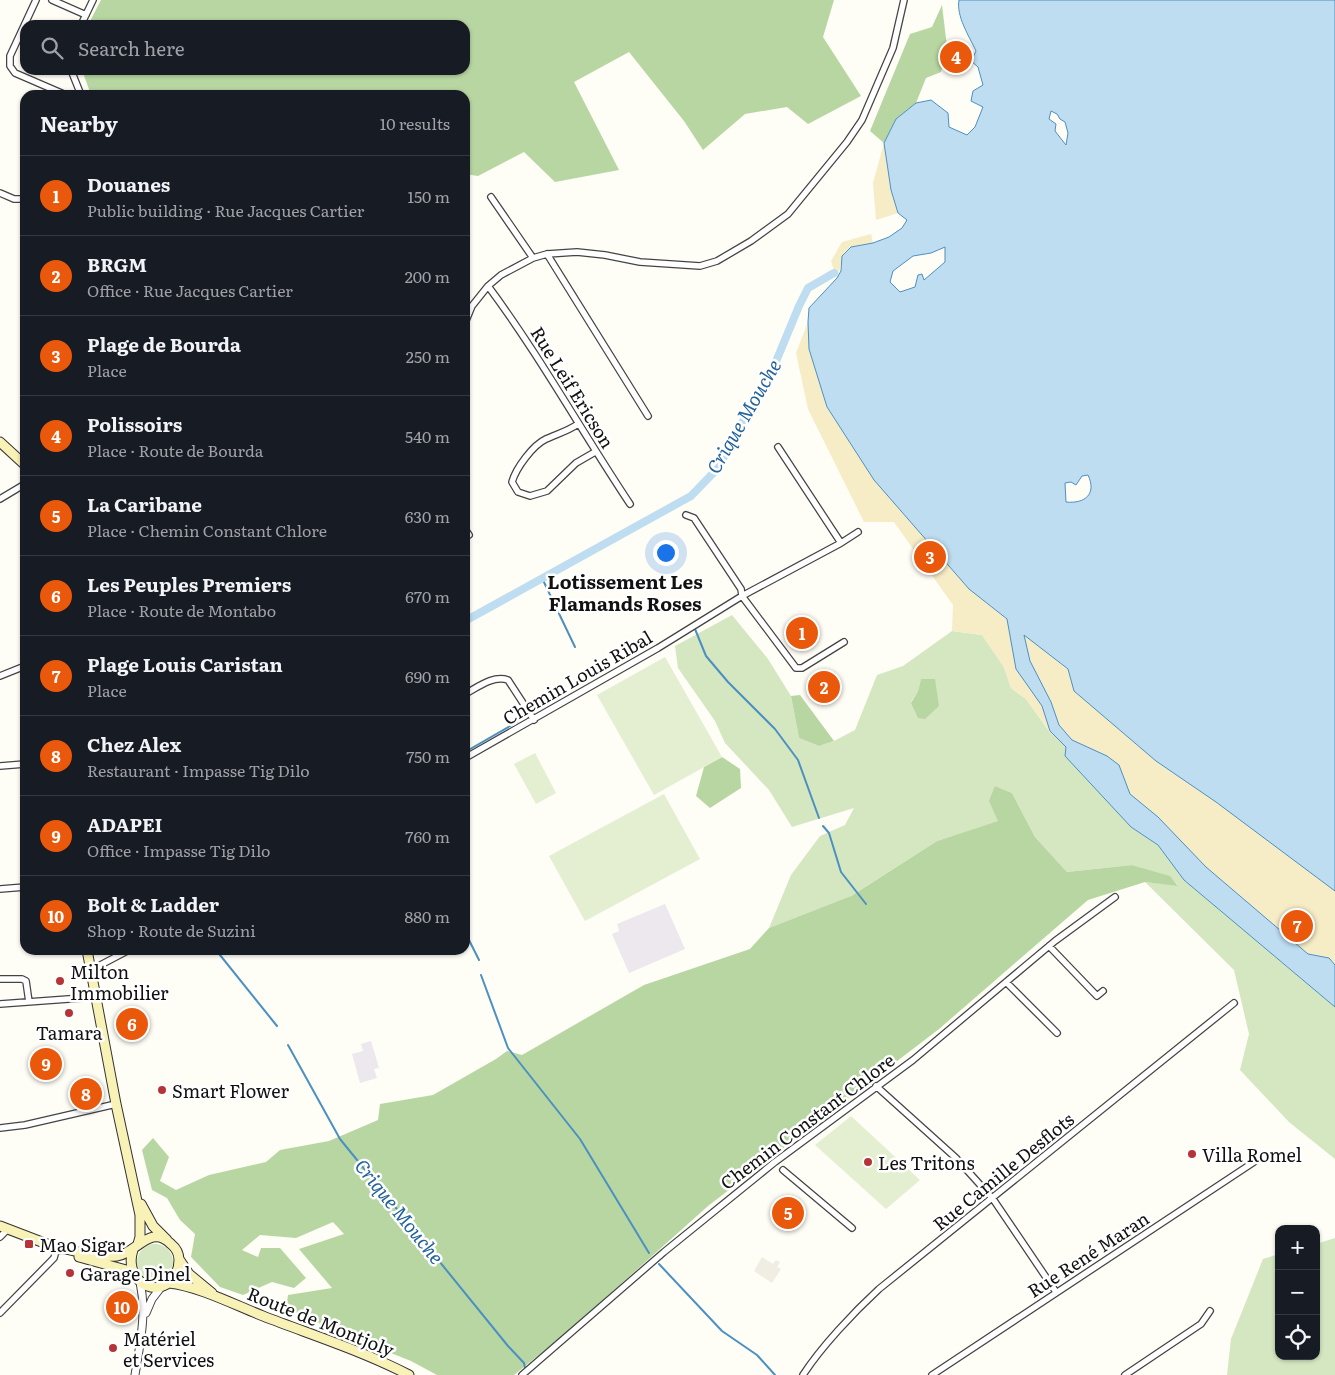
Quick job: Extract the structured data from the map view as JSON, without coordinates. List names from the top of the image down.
{
  "streets": {
    "main road": ["Route de Montjoly"],
    "street": [
      "Rue Leif Ericson",
      "Chemin Louis Ribal",
      "Chemin Constant Chlore",
      "Rue Camille Desflots",
      "Rue René Maran"
    ]
  },
  "districts": ["Lotissement Les Flamands Roses"],
  "water": ["Crique Mouche"],
  "places": {
    "other": [
      "Milton Immobilier",
      "Tamara",
      "Smart Flower",
      "Villa Romel",
      "Les Tritons",
      "Garage Dinel",
      "Matériel et Services"
    ],
    "transit": ["Mao Sigar"]
  },
  "page": {
    "search": "Search here",
    "pins": [
      "4",
      "3",
      "1",
      "2",
      "7",
      "6",
      "9",
      "8",
      "5",
      "10"
    ],
    "heading": ["Nearby", "10 results"],
    "list": [
      {
        "mark": "1",
        "name": "Douanes",
        "note": "Public building · Rue Jacques Cartier",
        "value": "150 m"
      },
      {
        "mark": "2",
        "name": "BRGM",
        "note": "Office · Rue Jacques Cartier",
        "value": "200 m"
      },
      {
        "mark": "3",
        "name": "Plage de Bourda",
        "note": "Place",
        "value": "250 m"
      },
      {
        "mark": "4",
        "name": "Polissoirs",
        "note": "Place · Route de Bourda",
        "value": "540 m"
      },
      {
        "mark": "5",
        "name": "La Caribane",
        "note": "Place · Chemin Constant Chlore",
        "value": "630 m"
      },
      {
        "mark": "6",
        "name": "Les Peuples Premiers",
        "note": "Place · Route de Montabo",
        "value": "670 m"
      },
      {
        "mark": "7",
        "name": "Plage Louis Caristan",
        "note": "Place",
        "value": "690 m"
      },
      {
        "mark": "8",
        "name": "Chez Alex",
        "note": "Restaurant · Impasse Tig Dilo",
        "value": "750 m"
      },
      {
        "mark": "9",
        "name": "ADAPEI",
        "note": "Office · Impasse Tig Dilo",
        "value": "760 m"
      },
      {
        "mark": "10",
        "name": "Bolt & Ladder",
        "note": "Shop · Route de Suzini",
        "value": "880 m"
      }
    ],
    "map_buttons": ["+", "−"]
  }
}
